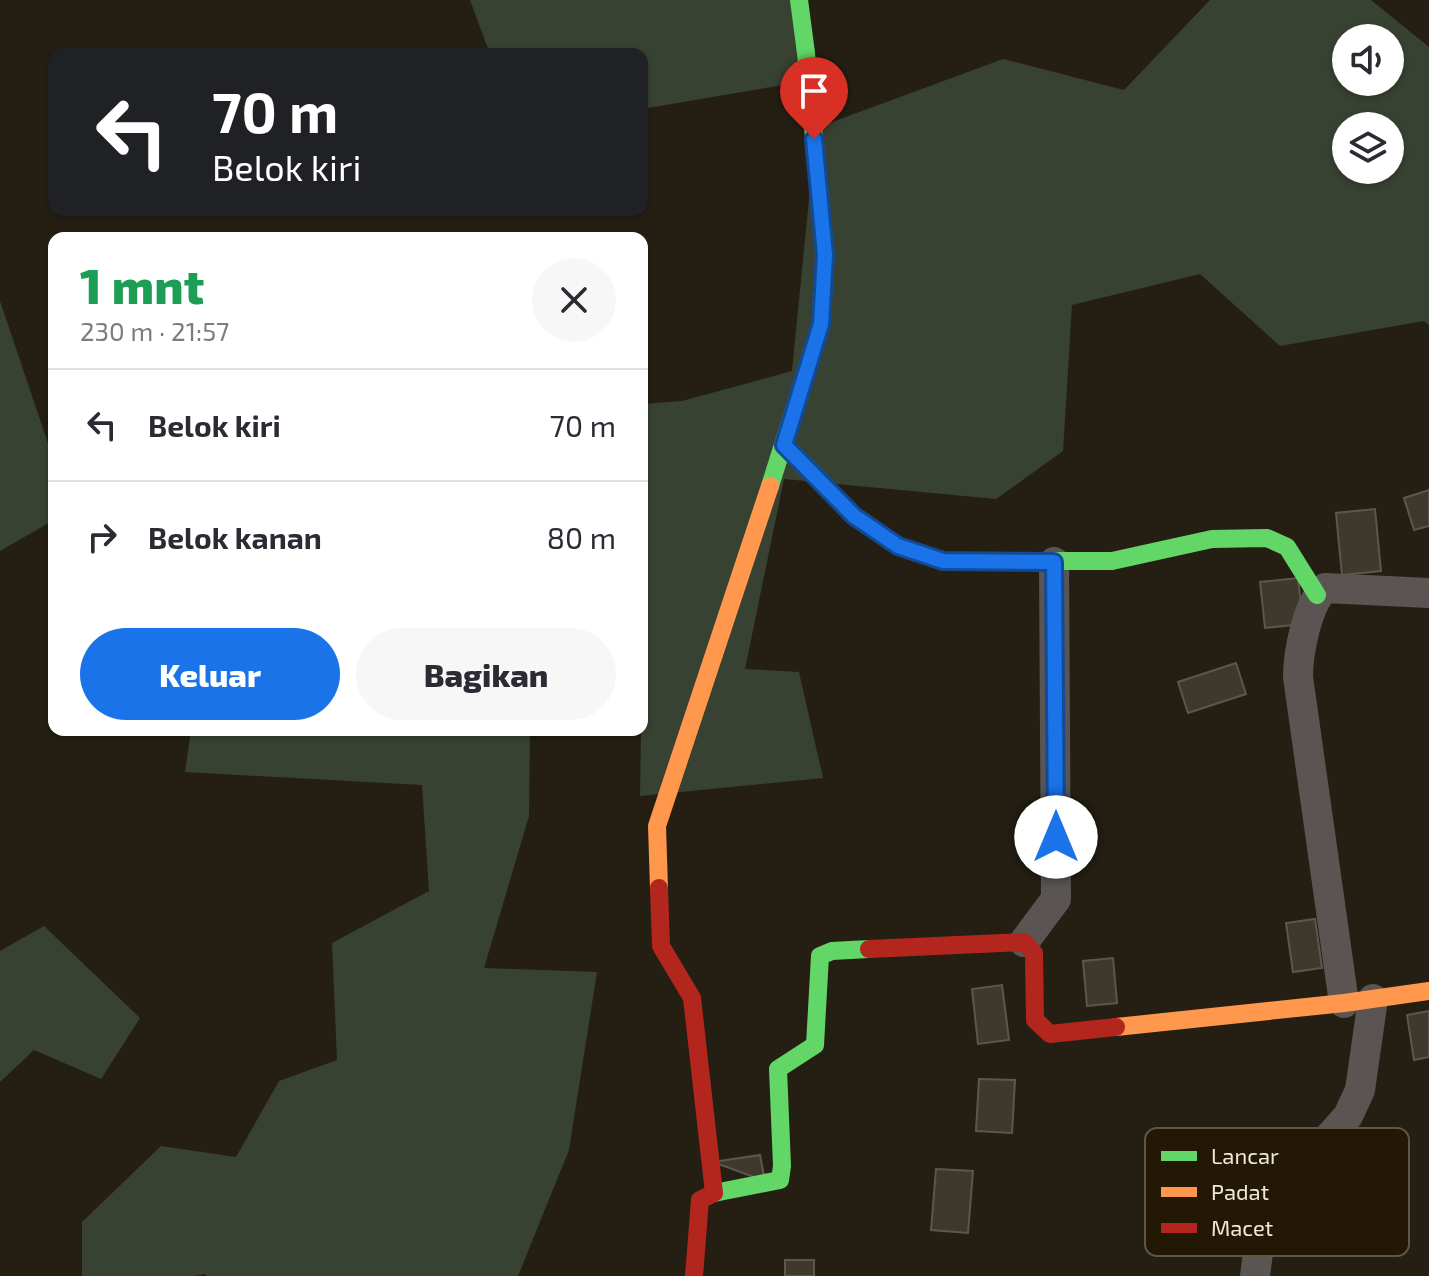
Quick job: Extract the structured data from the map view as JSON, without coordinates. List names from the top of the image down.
{
  "legend": ["Lancar", "Padat", "Macet"],
  "page": {
    "turn": ["70 m", "Belok kiri"],
    "heading": ["1 mnt", "230 m · 21:57"],
    "list": [
      {
        "name": "Belok kiri",
        "value": "70 m"
      },
      {
        "name": "Belok kanan",
        "value": "80 m"
      }
    ],
    "buttons": ["Keluar", "Bagikan"]
  }
}
